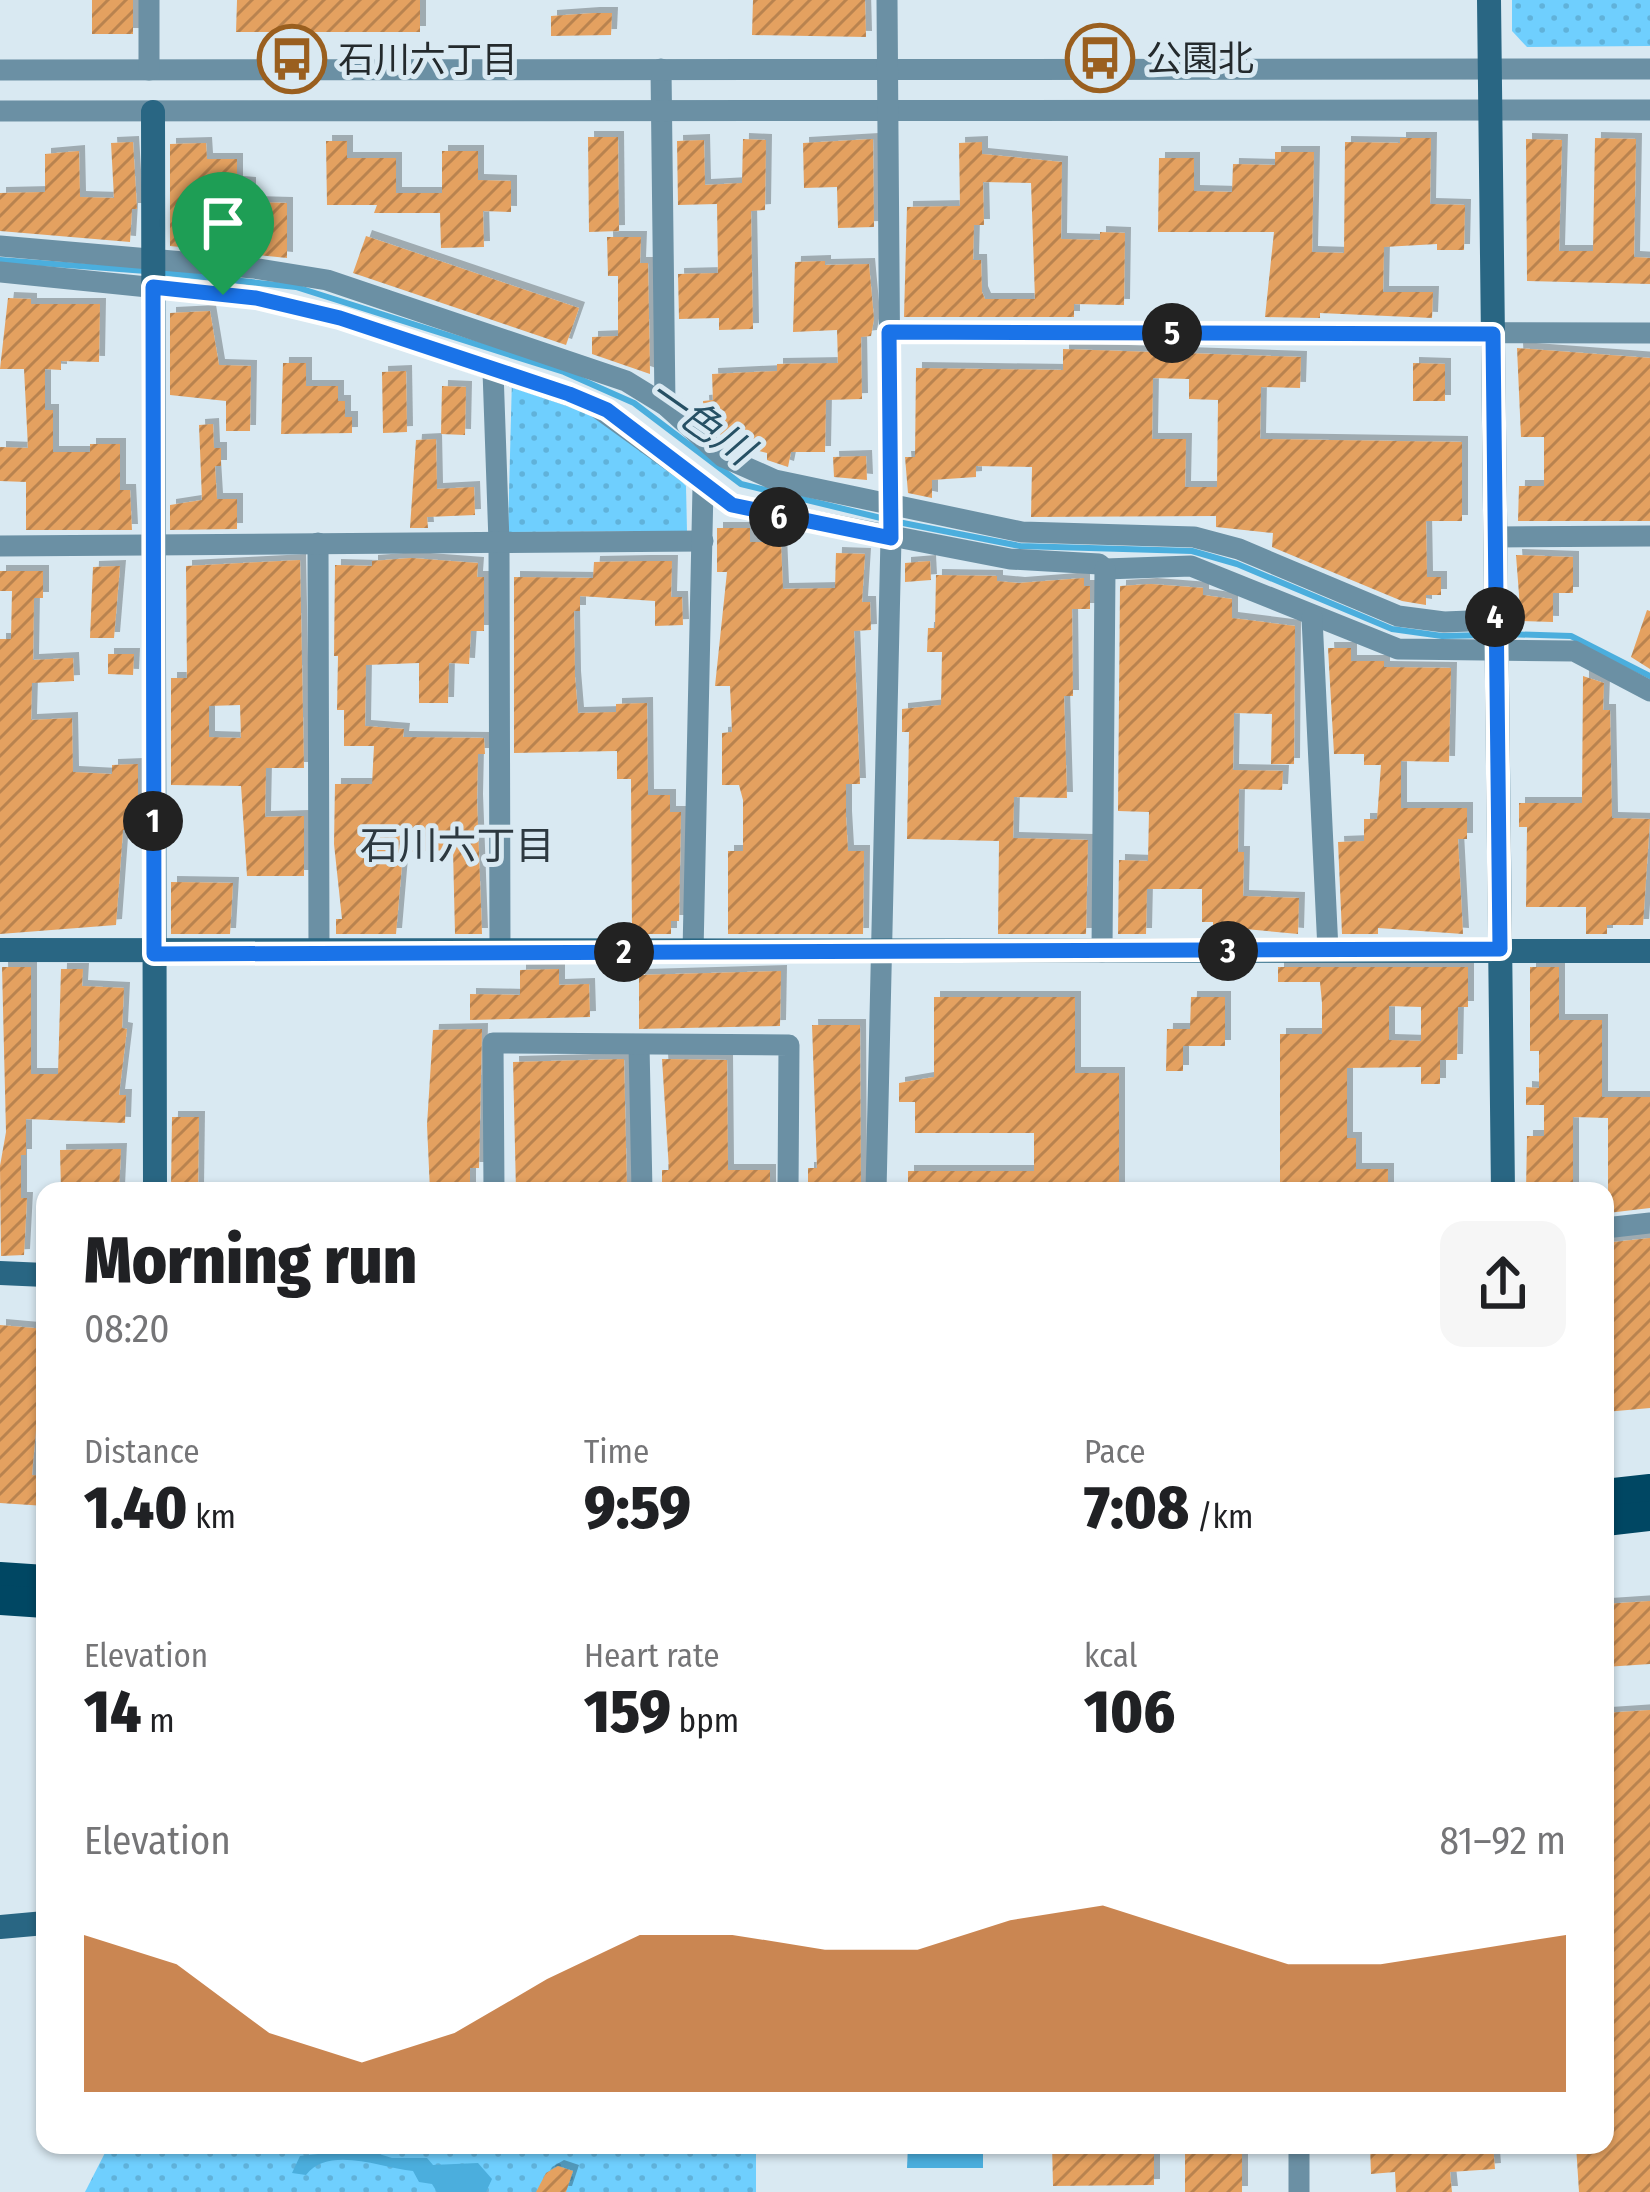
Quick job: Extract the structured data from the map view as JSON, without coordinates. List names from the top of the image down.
{
  "districts": ["石川六丁目"],
  "water": ["一色川"],
  "places": {
    "bus stop": ["公園北", "石川六丁目"]
  },
  "page": {
    "pins": [
      "5",
      "6",
      "4",
      "1",
      "3",
      "2"
    ],
    "heading": ["Morning run", "08:20"],
    "stats": [
      ["Distance", "1.40 km"],
      ["Time", "9:59"],
      ["Pace", "7:08 /km"],
      ["Elevation", "14 m"],
      ["Heart rate", "159 bpm"],
      ["kcal", "106"]
    ],
    "chart": ["Elevation", "81–92 m"]
  }
}
